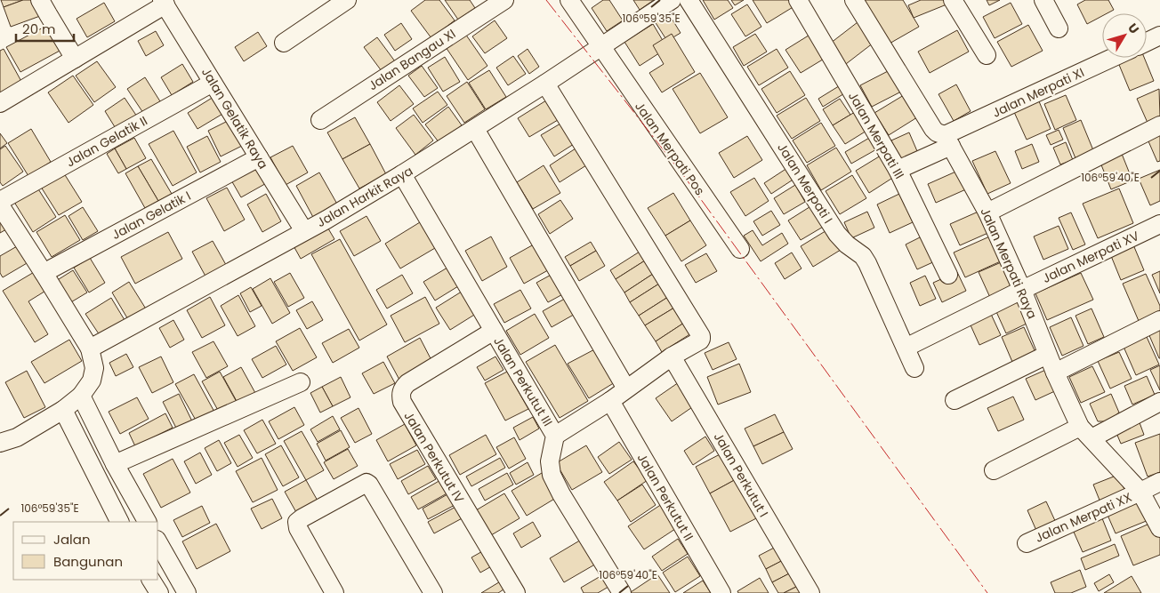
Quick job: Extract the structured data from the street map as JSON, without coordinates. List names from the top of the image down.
{
  "streets": {
    "street": [
      "Jalan Bangau XI",
      "Jalan Merpati XI",
      "Jalan Gelatik Raya",
      "Jalan Merpati III",
      "Jalan Gelatik II",
      "Jalan Merpati Pos",
      "Jalan Merpati I",
      "Jalan Harkit Raya",
      "Jalan Gelatik I",
      "Jalan Merpati XV",
      "Jalan Merpati Raya",
      "Jalan Perkutut III",
      "Jalan Perkutut IV",
      "Jalan Perkutut I",
      "Jalan Perkutut II",
      "Jalan Merpati XX"
    ]
  },
  "crossings": [
    ["Jalan Merpati XI", "Jalan Merpati III"],
    ["Jalan Merpati XI", "Jalan Merpati Raya"],
    ["Jalan Gelatik Raya", "Jalan Gelatik II"],
    ["Jalan Gelatik Raya", "Jalan Harkit Raya"],
    ["Jalan Gelatik Raya", "Jalan Gelatik I"],
    ["Jalan Merpati Pos", "Jalan Harkit Raya"],
    ["Jalan Merpati I", "Jalan Merpati XV"],
    ["Jalan Harkit Raya", "Jalan Perkutut III"],
    ["Jalan Merpati XV", "Jalan Merpati Raya"],
    ["Jalan Merpati Raya", "Jalan Merpati XX"],
    ["Jalan Perkutut III", "Jalan Perkutut IV"]
  ],
  "legend": ["Jalan", "Bangunan"],
  "scale_bar": "20 m",
  "north": "top right",
  "coordinates": ["106°59'35\"E", "106°59'40\"E"]
}
